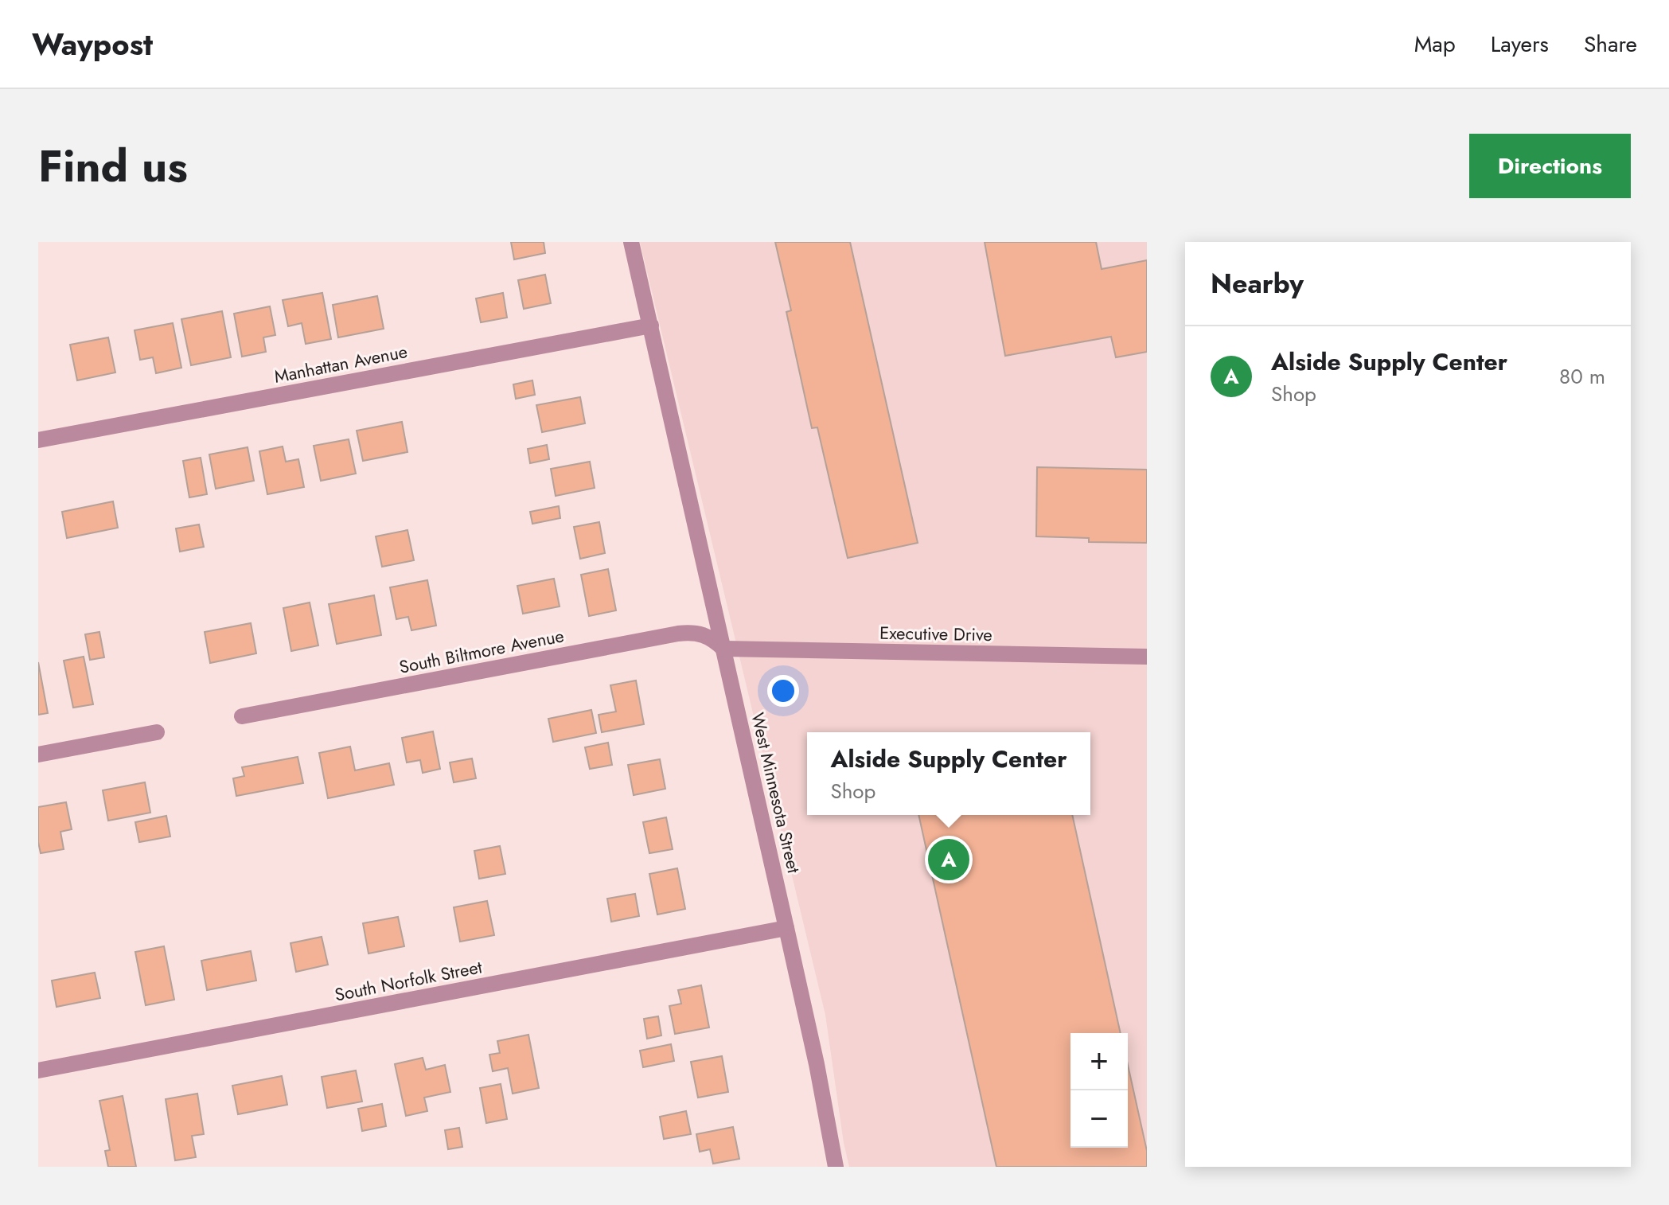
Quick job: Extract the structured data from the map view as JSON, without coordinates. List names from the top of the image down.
{
  "streets": {
    "street": [
      "Manhattan Avenue",
      "Executive Drive",
      "South Biltmore Avenue",
      "West Minnesota Street",
      "South Norfolk Street"
    ]
  },
  "crossings": [
    ["Manhattan Avenue", "West Minnesota Street"],
    ["Executive Drive", "South Biltmore Avenue"],
    ["Executive Drive", "West Minnesota Street"],
    ["South Biltmore Avenue", "West Minnesota Street"],
    ["West Minnesota Street", "South Norfolk Street"]
  ],
  "page": {
    "header": "Waypost",
    "nav": ["Map", "Layers", "Share"],
    "title": "Find us",
    "buttons": "Directions",
    "heading": "Nearby",
    "list": [
      {
        "mark": "A",
        "name": "Alside Supply Center",
        "note": "Shop",
        "value": "80 m"
      }
    ],
    "popup": ["Alside Supply Center", "Shop"],
    "pins": "A",
    "map_buttons": ["+", "−"]
  }
}
